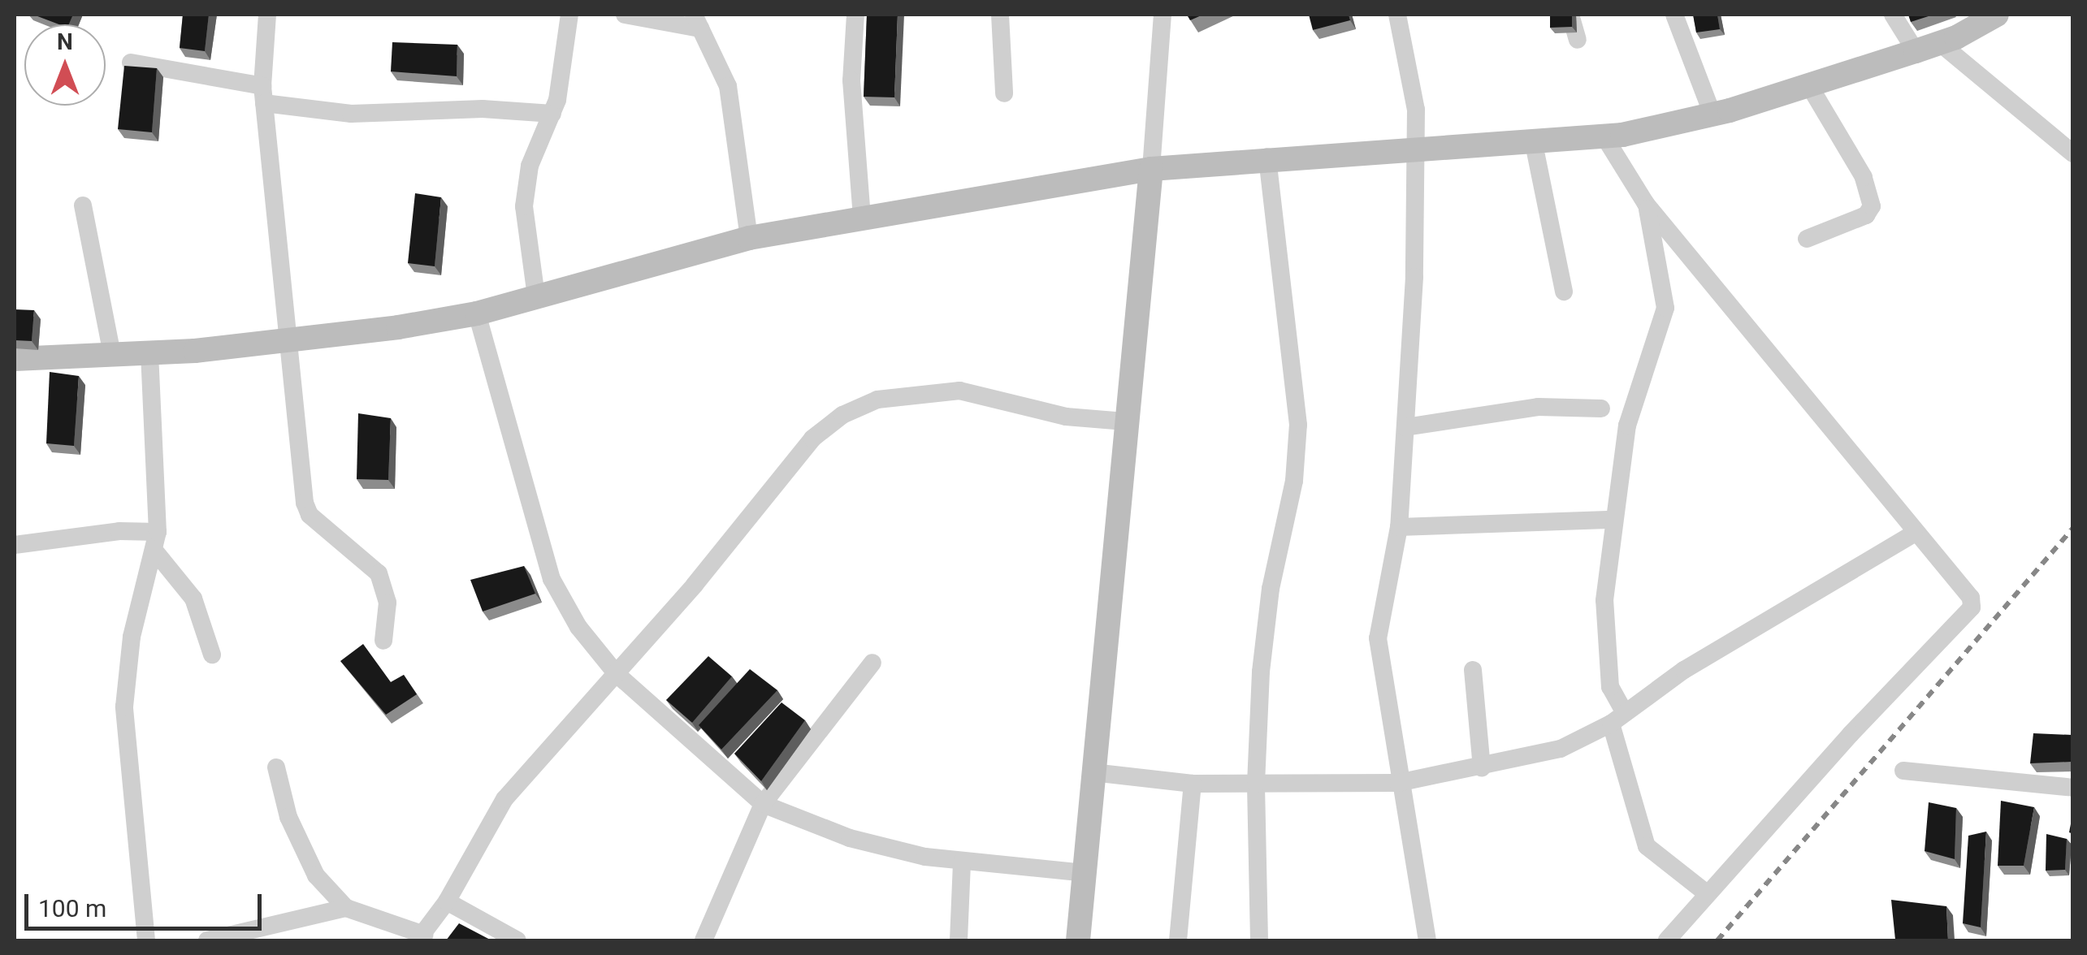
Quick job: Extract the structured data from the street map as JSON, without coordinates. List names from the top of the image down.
{
  "scale_bar": "100 m",
  "north": "top"
}
